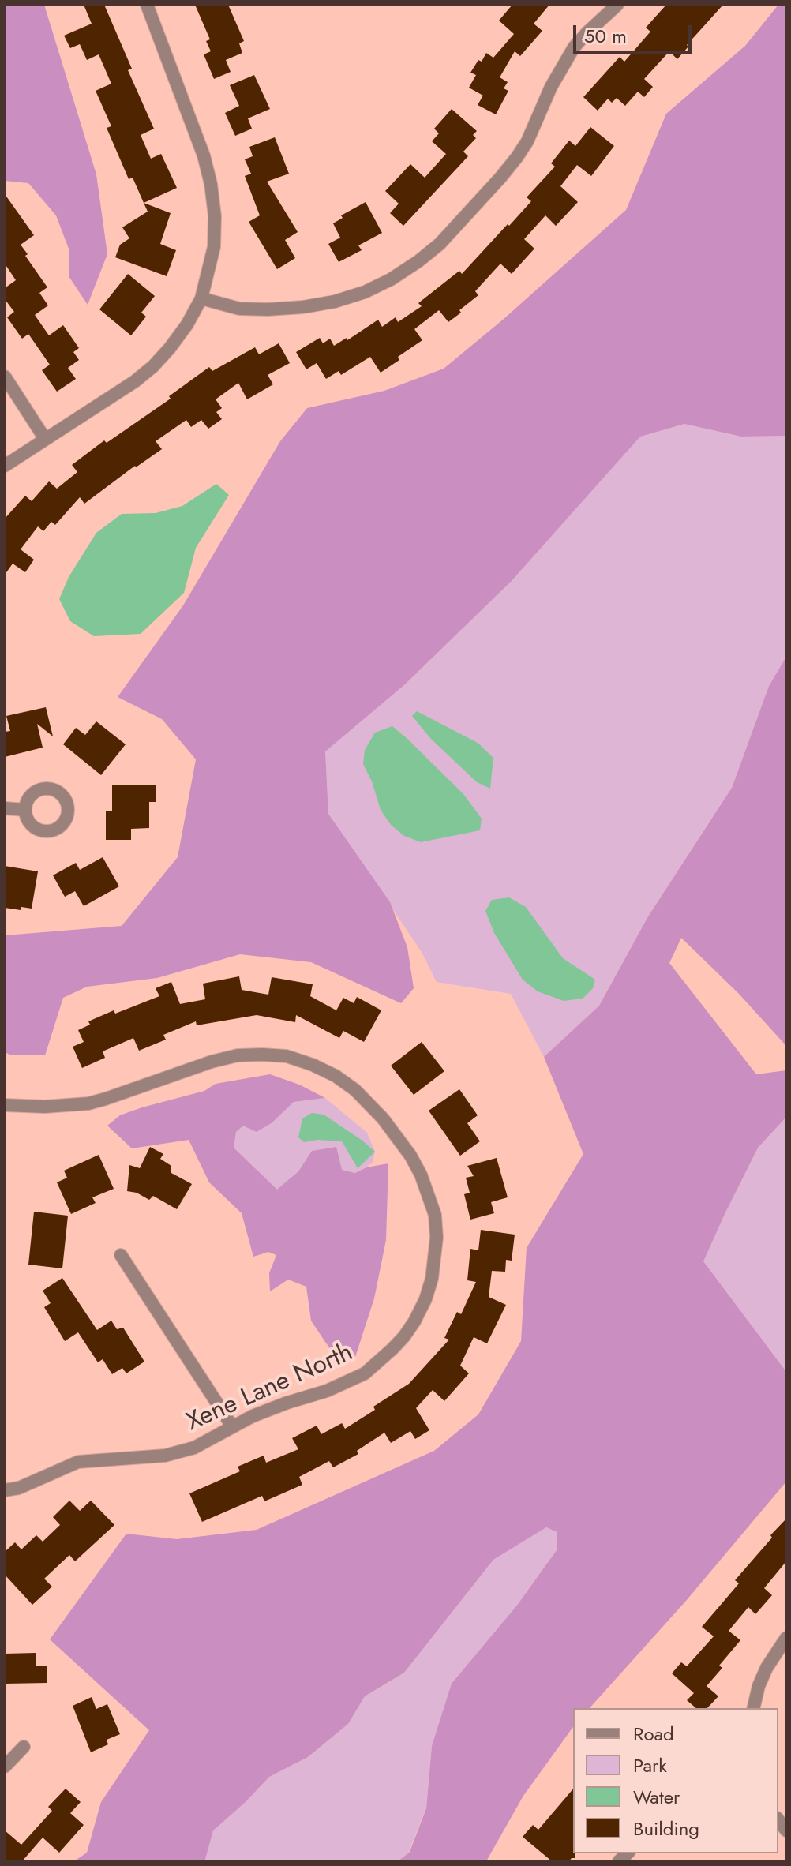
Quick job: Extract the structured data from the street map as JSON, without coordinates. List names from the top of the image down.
{
  "streets": {
    "street": ["Xene Lane North"]
  },
  "legend": [
    "Road",
    "Park",
    "Water",
    "Building"
  ],
  "scale_bar": "50 m"
}
